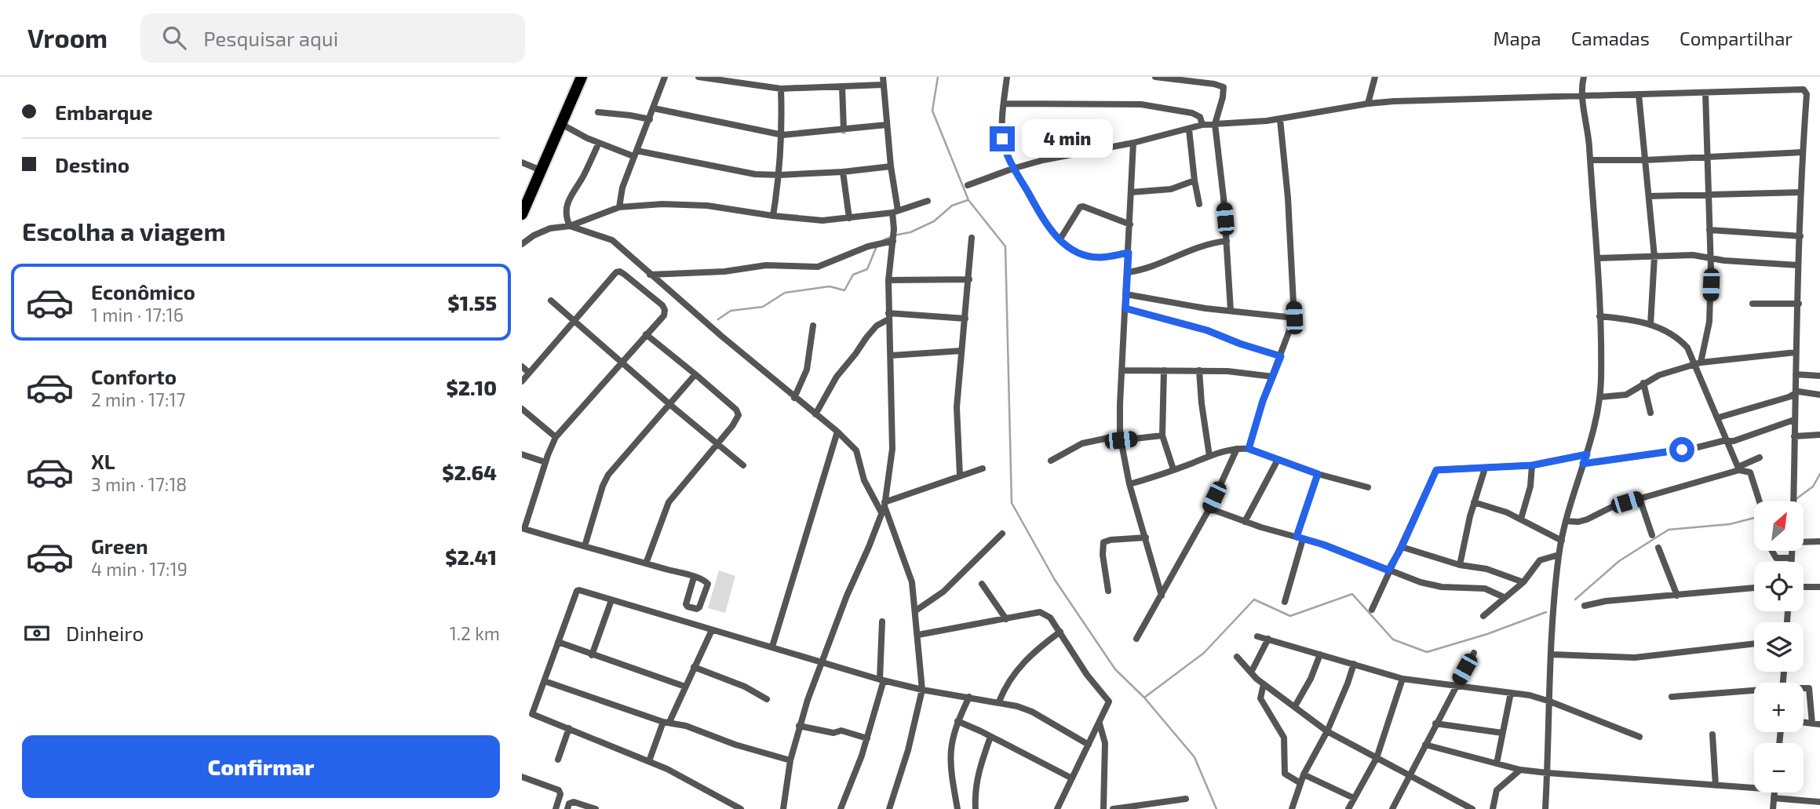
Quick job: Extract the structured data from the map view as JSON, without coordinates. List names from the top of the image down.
{
  "north": "top right",
  "page": {
    "header": "Vroom",
    "search": "Pesquisar aqui",
    "nav": ["Mapa", "Camadas", "Compartilhar"],
    "banner": ["Embarque", "Destino"],
    "bubble": "4 min",
    "heading": "Escolha a viagem",
    "list": [
      {
        "name": "Econômico",
        "note": "1 min · 17:16",
        "value": "$1.55"
      },
      {
        "name": "Conforto",
        "note": "2 min · 17:17",
        "value": "$2.10"
      },
      {
        "name": "XL",
        "note": "3 min · 17:18",
        "value": "$2.64"
      },
      {
        "name": "Green",
        "note": "4 min · 17:19",
        "value": "$2.41"
      }
    ],
    "map_buttons": ["+", "−"],
    "pay": ["Dinheiro", "1.2 km"],
    "buttons": "Confirmar"
  }
}
